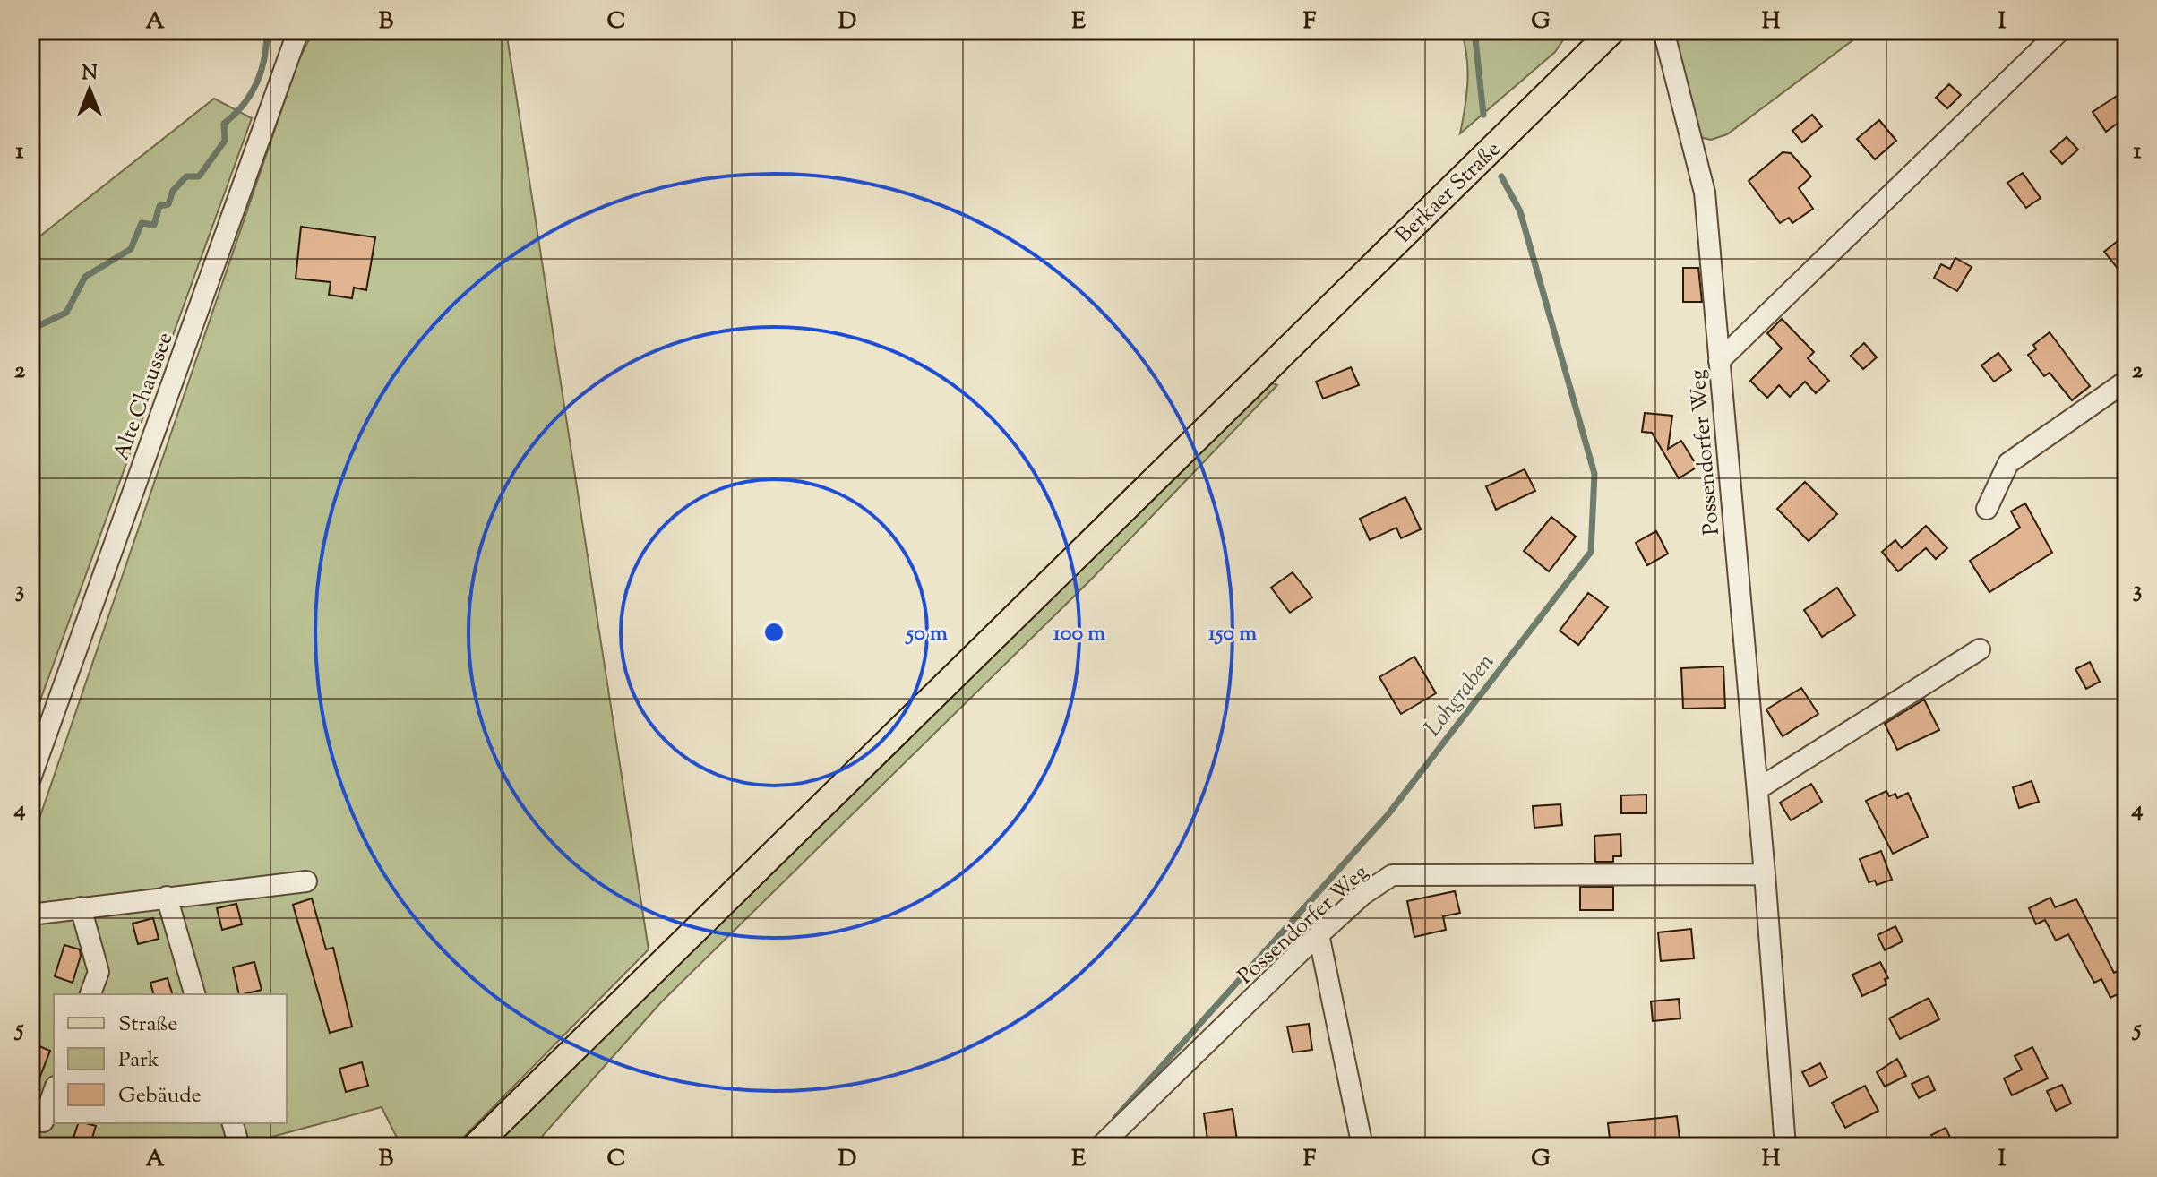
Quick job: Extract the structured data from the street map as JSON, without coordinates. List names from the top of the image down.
{
  "streets": {
    "main road": ["Berkaer Straße"],
    "street": ["Alte Chaussee", "Possendorfer Weg"]
  },
  "water": ["Lohgraben"],
  "legend": ["Straße", "Park", "Gebäude"],
  "north": "top",
  "grid": {
    "columns": [
      "A",
      "B",
      "C",
      "D",
      "E",
      "F",
      "G",
      "H",
      "I"
    ],
    "rows": [
      "1",
      "2",
      "3",
      "4",
      "5"
    ]
  },
  "rings": ["50 m", "100 m", "150 m"]
}
